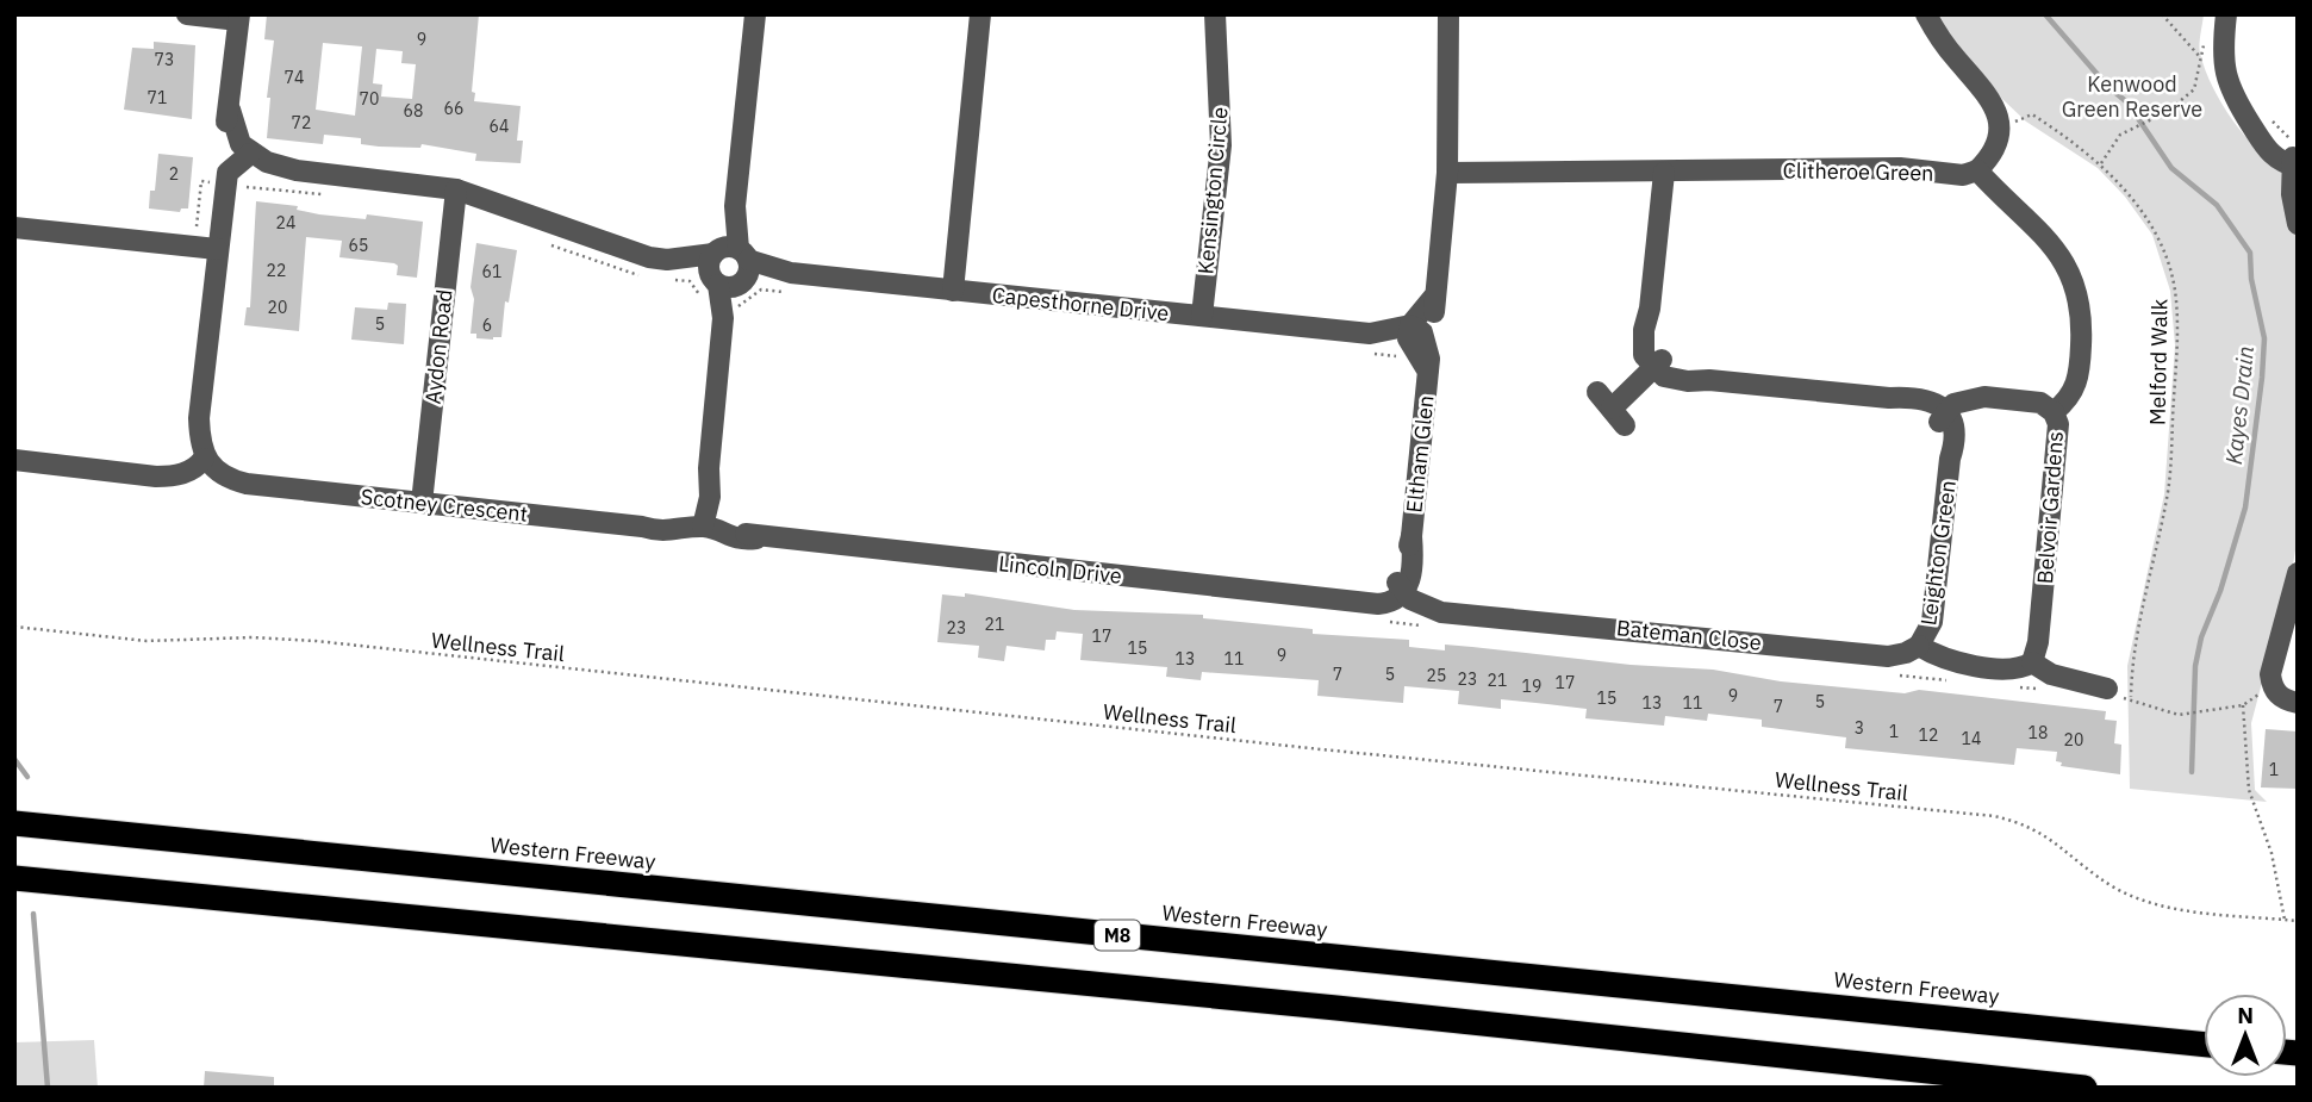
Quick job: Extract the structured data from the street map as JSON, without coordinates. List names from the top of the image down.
{
  "streets": {
    "highway": ["Western Freeway", "M8"],
    "street": [
      "Clitheroe Green",
      "Kensington Circle",
      "Capesthorne Drive",
      "Aydon Road",
      "Eltham Glen",
      "Scotney Crescent",
      "Belvoir Gardens",
      "Leighton Green",
      "Lincoln Drive",
      "Bateman Close"
    ],
    "path": ["Melford Walk", "Wellness Trail"]
  },
  "crossings": [
    ["Kensington Circle", "Capesthorne Drive"],
    ["Capesthorne Drive", "Aydon Road"],
    ["Capesthorne Drive", "Eltham Glen"],
    ["Aydon Road", "Scotney Crescent"],
    ["Eltham Glen", "Lincoln Drive"],
    ["Eltham Glen", "Bateman Close"],
    ["Scotney Crescent", "Lincoln Drive"],
    ["Belvoir Gardens", "Leighton Green"],
    ["Leighton Green", "Bateman Close"],
    ["Lincoln Drive", "Bateman Close"]
  ],
  "water": ["Kayes Drain"],
  "parks": ["Kenwood Green Reserve"],
  "house_numbers": [
    "9",
    "73",
    "74",
    "71",
    "70",
    "66",
    "68",
    "72",
    "64",
    "2",
    "24",
    "65",
    "22",
    "61",
    "20",
    "5",
    "6",
    "21",
    "23",
    "17",
    "15",
    "9",
    "13",
    "11",
    "7",
    "5",
    "25",
    "23",
    "21",
    "17",
    "19",
    "9",
    "15",
    "5",
    "13",
    "11",
    "7",
    "3",
    "1",
    "18",
    "12",
    "14",
    "20",
    "1"
  ],
  "north": "top"
}
